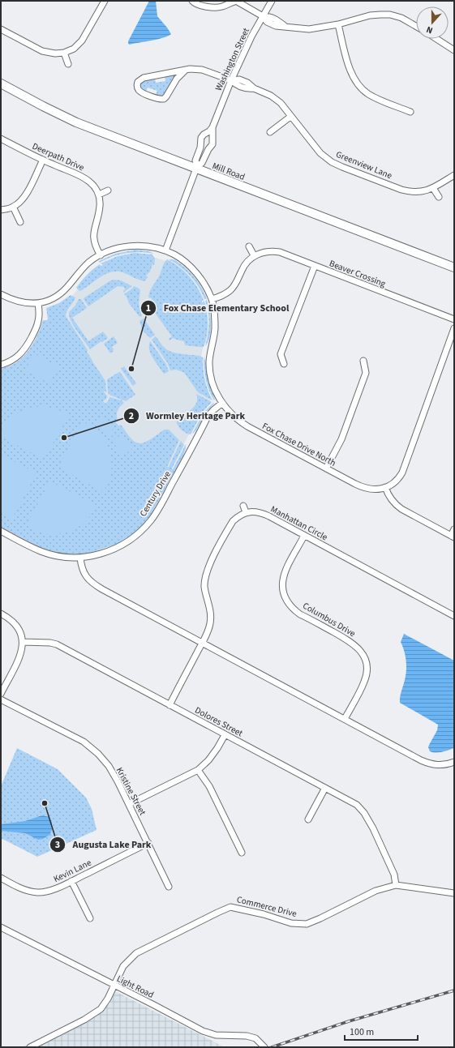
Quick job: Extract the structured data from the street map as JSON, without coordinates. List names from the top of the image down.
{
  "streets": {
    "street": [
      "Washington Street",
      "Deerpath Drive",
      "Greenview Lane",
      "Mill Road",
      "Beaver Crossing",
      "Fox Chase Drive North",
      "Century Drive",
      "Manhattan Circle",
      "Columbus Drive",
      "Dolores Street",
      "Kristine Street",
      "Kevin Lane",
      "Commerce Drive",
      "Light Road"
    ]
  },
  "crossings": [
    ["Washington Street", "Greenview Lane"],
    ["Washington Street", "Mill Road"],
    ["Fox Chase Drive North", "Century Drive"],
    ["Manhattan Circle", "Columbus Drive"],
    ["Dolores Street", "Commerce Drive"],
    ["Kristine Street", "Kevin Lane"],
    ["Commerce Drive", "Light Road"]
  ],
  "places": ["Fox Chase Elementary School", "Wormley Heritage Park", "Augusta Lake Park"],
  "scale_bar": "100 m",
  "north": "bottom"
}
